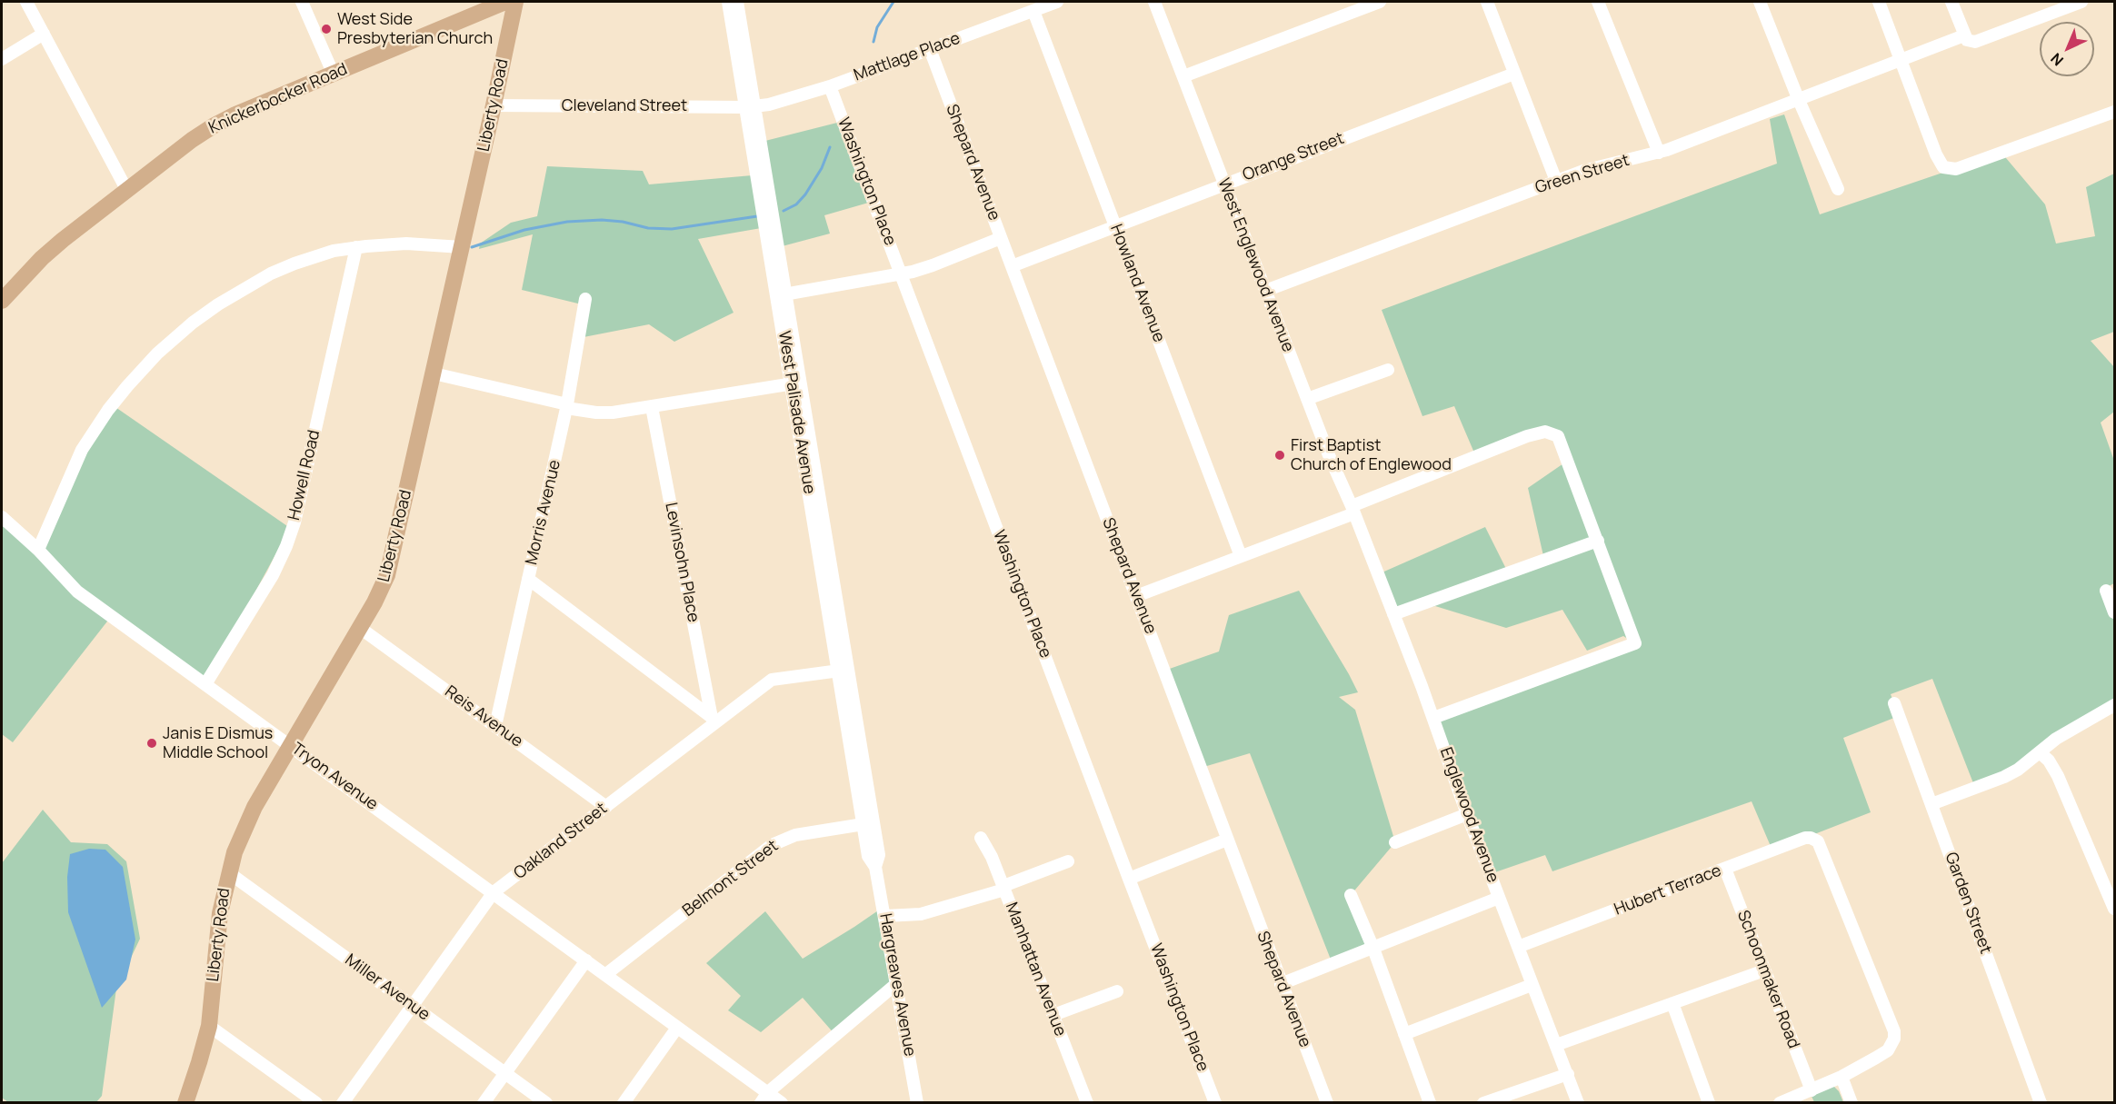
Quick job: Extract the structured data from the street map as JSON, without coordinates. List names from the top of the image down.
{
  "streets": {
    "main road": ["Knickerbocker Road", "Liberty Road"],
    "street": [
      "Mattlage Place",
      "Cleveland Street",
      "Orange Street",
      "Shepard Avenue",
      "Green Street",
      "Washington Place",
      "West Englewood Avenue",
      "Howland Avenue",
      "West Palisade Avenue",
      "Howell Road",
      "Morris Avenue",
      "Levinsohn Place",
      "Reis Avenue",
      "Tryon Avenue",
      "Englewood Avenue",
      "Oakland Street",
      "Belmont Street",
      "Hubert Terrace",
      "Garden Street",
      "Manhattan Avenue",
      "Schoonmaker Road",
      "Hargreaves Avenue",
      "Miller Avenue"
    ]
  },
  "crossings": [
    ["Mattlage Place", "Cleveland Street"],
    ["Mattlage Place", "Shepard Avenue"],
    ["Mattlage Place", "Washington Place"],
    ["Mattlage Place", "Howland Avenue"],
    ["Mattlage Place", "West Palisade Avenue"],
    ["Liberty Road", "Cleveland Street"],
    ["Liberty Road", "Reis Avenue"],
    ["Liberty Road", "Tryon Avenue"],
    ["Liberty Road", "Miller Avenue"],
    ["Cleveland Street", "West Palisade Avenue"],
    ["Orange Street", "Shepard Avenue"],
    ["Orange Street", "West Englewood Avenue"],
    ["Orange Street", "Howland Avenue"],
    ["Green Street", "West Englewood Avenue"],
    ["West Englewood Avenue", "Englewood Avenue"],
    ["West Palisade Avenue", "Oakland Street"],
    ["West Palisade Avenue", "Belmont Street"],
    ["West Palisade Avenue", "Hargreaves Avenue"],
    ["Howell Road", "Tryon Avenue"],
    ["Morris Avenue", "Reis Avenue"],
    ["Levinsohn Place", "Oakland Street"],
    ["Reis Avenue", "Oakland Street"],
    ["Tryon Avenue", "Oakland Street"],
    ["Tryon Avenue", "Belmont Street"],
    ["Englewood Avenue", "Hubert Terrace"],
    ["Oakland Street", "Miller Avenue"],
    ["Belmont Street", "Hargreaves Avenue"],
    ["Hubert Terrace", "Schoonmaker Road"]
  ],
  "places": ["West Side Presbyterian Church", "First Baptist Church of Englewood", "Janis E Dismus Middle School"],
  "north": "bottom left"
}
